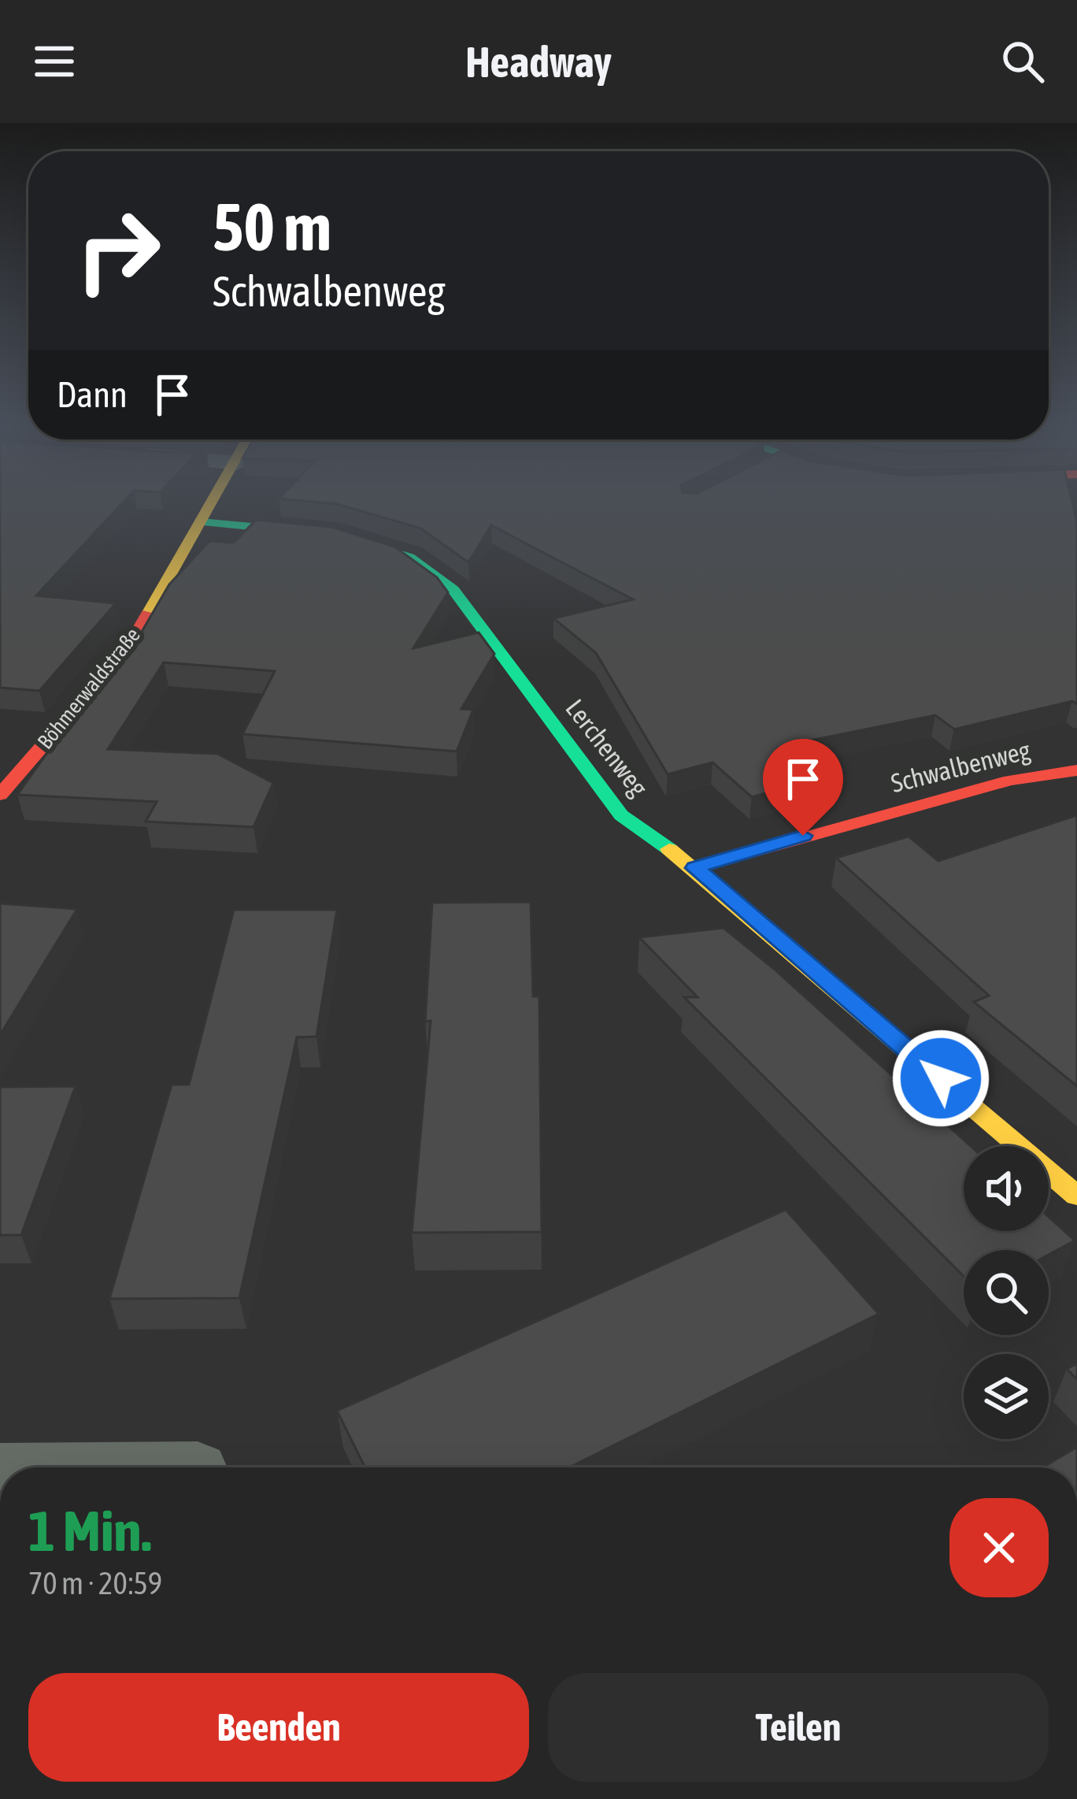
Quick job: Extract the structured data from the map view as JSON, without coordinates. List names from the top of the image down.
{
  "streets": {
    "street": ["Böhmerwaldstraße", "Lerchenweg", "Schwalbenweg"]
  },
  "crossings": [
    ["Böhmerwaldstraße", "Lerchenweg"],
    ["Lerchenweg", "Schwalbenweg"]
  ],
  "page": {
    "header": "Headway",
    "turn": ["50 m", "Schwalbenweg"],
    "then": "Dann",
    "heading": ["1 Min.", "70 m · 20:59"],
    "buttons": ["Beenden", "Teilen"]
  }
}
